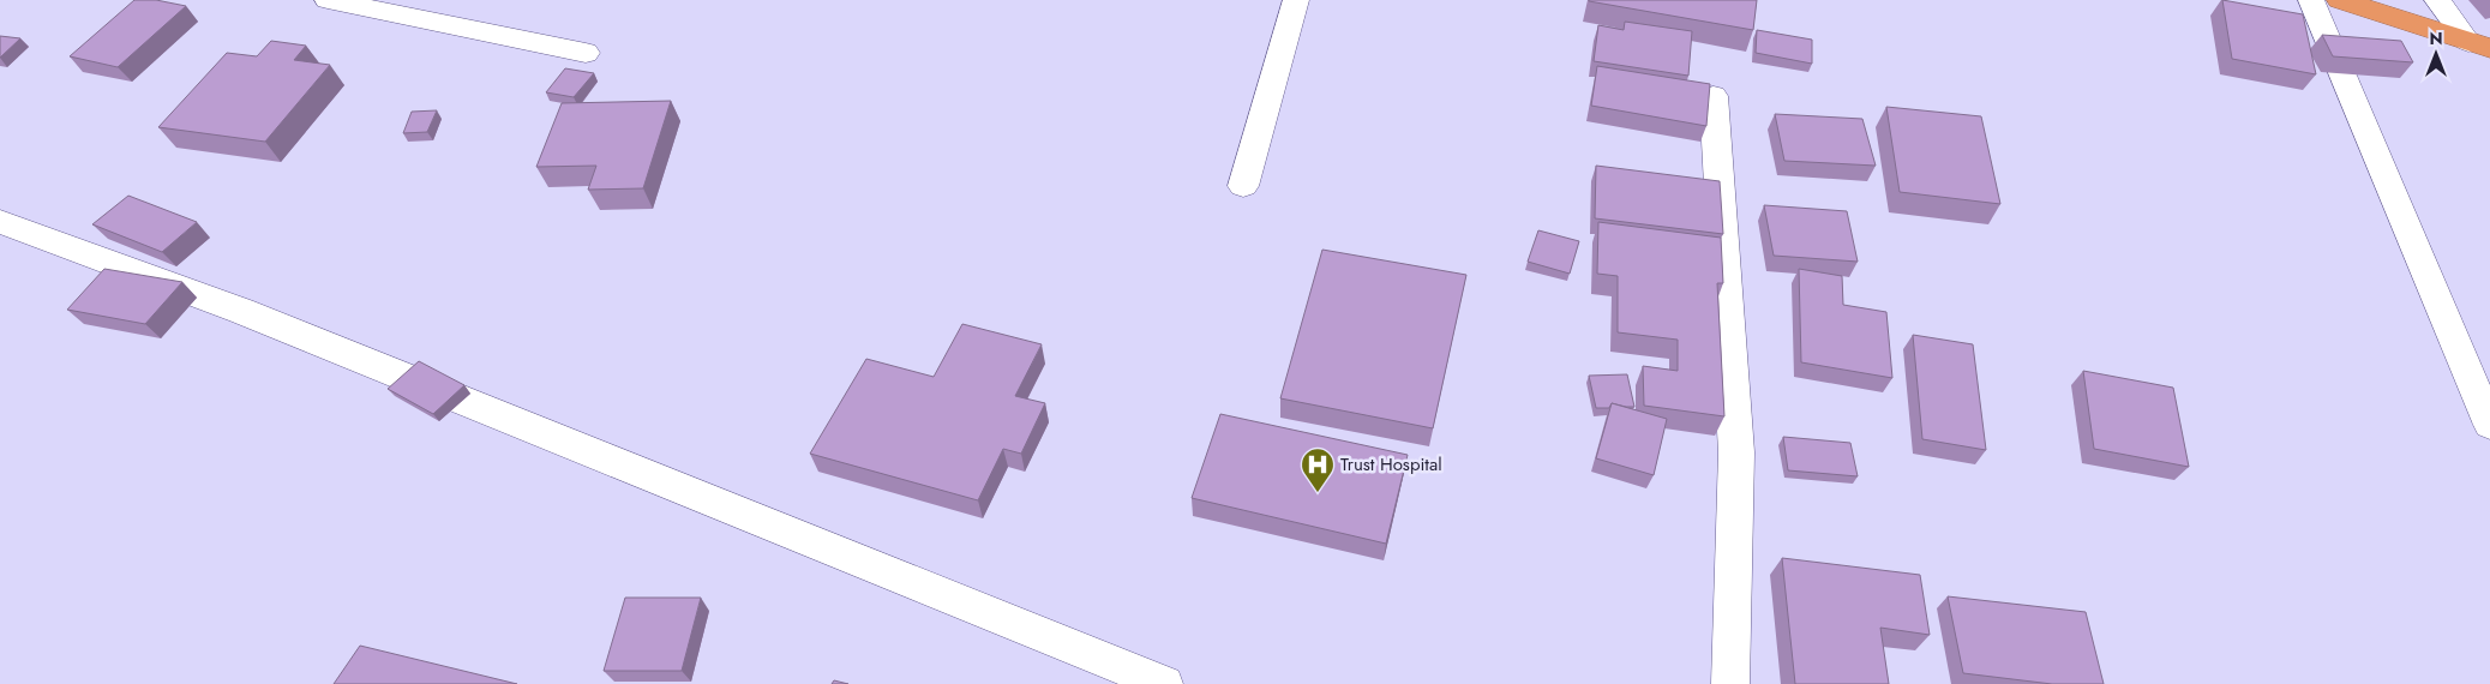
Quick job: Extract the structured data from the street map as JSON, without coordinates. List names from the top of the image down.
{
  "places": {
    "hospital": ["Trust Hospital"]
  },
  "north": "top"
}
